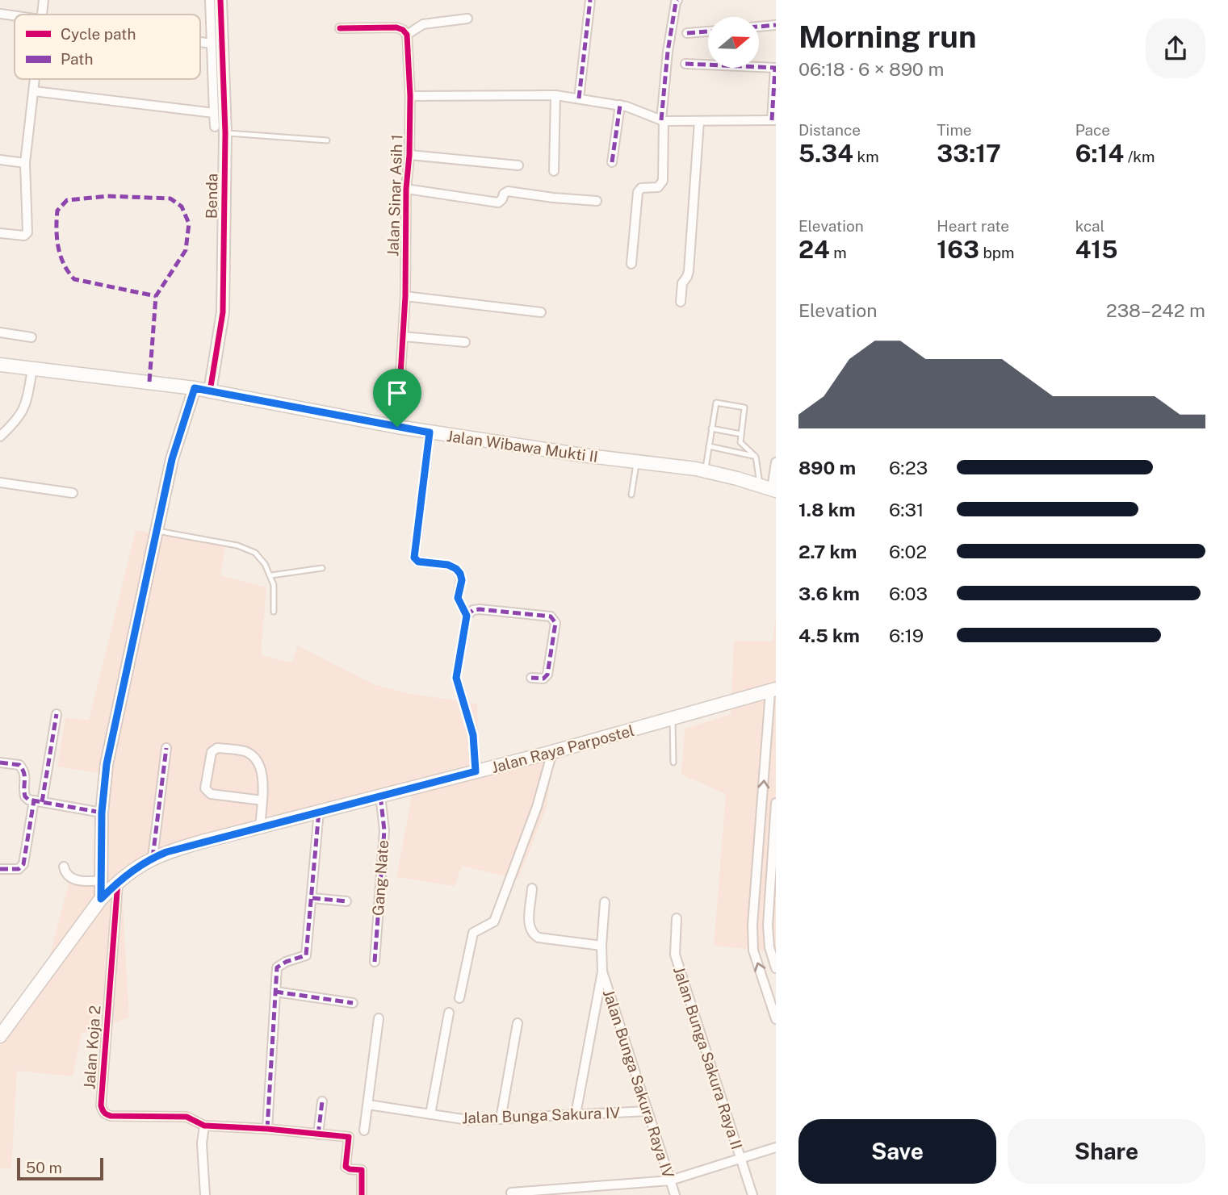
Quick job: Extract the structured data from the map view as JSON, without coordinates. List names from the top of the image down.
{
  "streets": {
    "main road": ["Jalan Wibawa Mukti II", "Jalan Raya Parpostel"],
    "street": [
      "Jalan Sinar Asih 1",
      "Benda",
      "Gang Nate",
      "Jalan Koja 2",
      "Jalan Bunga Sakura Raya II",
      "Jalan Bunga Sakura Raya IV",
      "Jalan Bunga Sakura IV"
    ]
  },
  "crossings": [
    ["Jalan Sinar Asih 1", "Jalan Wibawa Mukti II"],
    ["Benda", "Jalan Wibawa Mukti II"],
    ["Jalan Raya Parpostel", "Gang Nate"],
    ["Jalan Raya Parpostel", "Jalan Koja 2"],
    ["Jalan Bunga Sakura Raya IV", "Jalan Bunga Sakura IV"]
  ],
  "legend": ["Cycle path", "Path"],
  "scale_bar": "50 m",
  "north": "right",
  "page": {
    "heading": ["Morning run", "06:18 · 6 × 890 m"],
    "stats": [
      ["Distance", "5.34 km"],
      ["Time", "33:17"],
      ["Pace", "6:14 /km"],
      ["Elevation", "24 m"],
      ["Heart rate", "163 bpm"],
      ["kcal", "415"]
    ],
    "chart": ["Elevation", "238–242 m"],
    "list": [
      {
        "name": "890 m",
        "note": "6:23"
      },
      {
        "name": "1.8 km",
        "note": "6:31"
      },
      {
        "name": "2.7 km",
        "note": "6:02"
      },
      {
        "name": "3.6 km",
        "note": "6:03"
      },
      {
        "name": "4.5 km",
        "note": "6:19"
      }
    ],
    "buttons": ["Save", "Share"],
    "scale": "50 m"
  }
}
